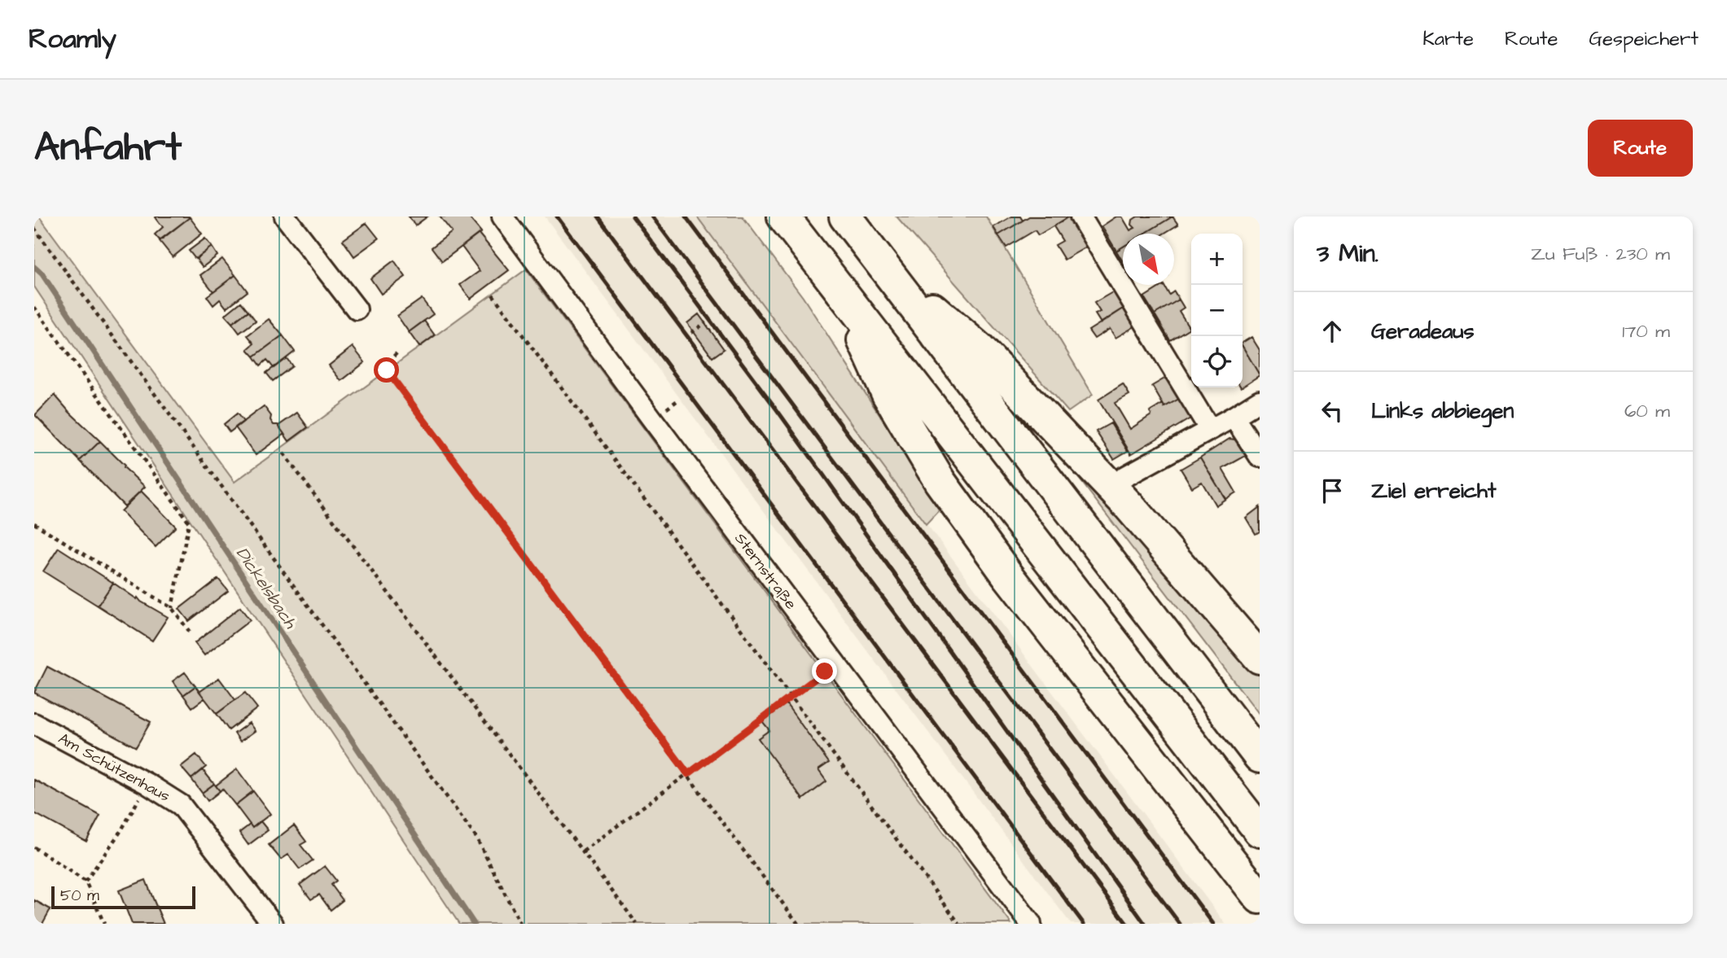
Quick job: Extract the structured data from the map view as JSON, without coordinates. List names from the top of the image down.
{
  "streets": {
    "street": ["Sternstraße", "Am Schützenhaus"]
  },
  "water": ["Dickelsbach"],
  "scale_bar": "50 m",
  "north": "bottom right",
  "page": {
    "header": "Roamly",
    "nav": ["Karte", "Route", "Gespeichert"],
    "buttons": "Route",
    "title": "Anfahrt",
    "heading": ["3 Min.", "Zu Fuß · 230 m"],
    "map_buttons": ["+", "−"],
    "list": [
      ["Geradeaus", "170 m"],
      ["Links abbiegen", "60 m"],
      "Ziel erreicht"
    ],
    "scale": "50 m"
  }
}
